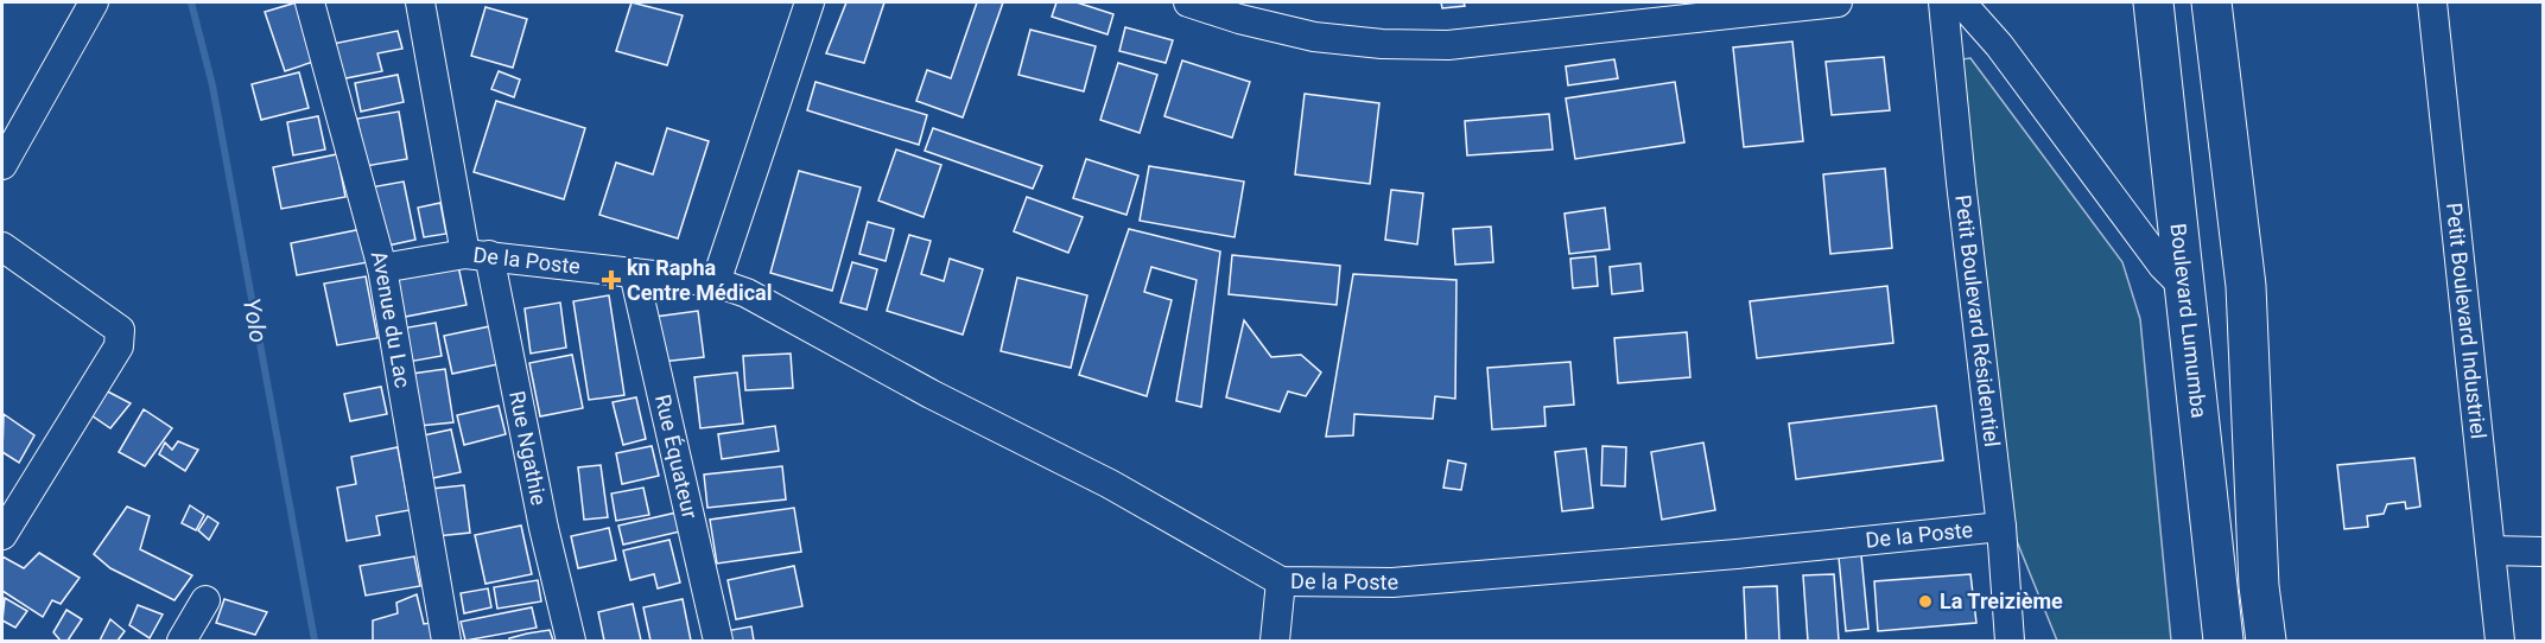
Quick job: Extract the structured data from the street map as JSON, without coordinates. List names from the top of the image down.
{
  "streets": {
    "highway": ["Boulevard Lumumba"],
    "street": [
      "De la Poste",
      "Avenue du Lac",
      "Petit Boulevard Résidentiel",
      "Petit Boulevard Industriel",
      "Rue Ngathie",
      "Rue Équateur"
    ]
  },
  "crossings": [
    ["De la Poste", "Avenue du Lac"],
    ["De la Poste", "Petit Boulevard Résidentiel"],
    ["De la Poste", "Rue Ngathie"],
    ["De la Poste", "Rue Équateur"]
  ],
  "water": ["Yolo"],
  "places": {
    "health": ["kn Rapha Centre Médical"],
    "other": ["La Treizième"]
  }
}
